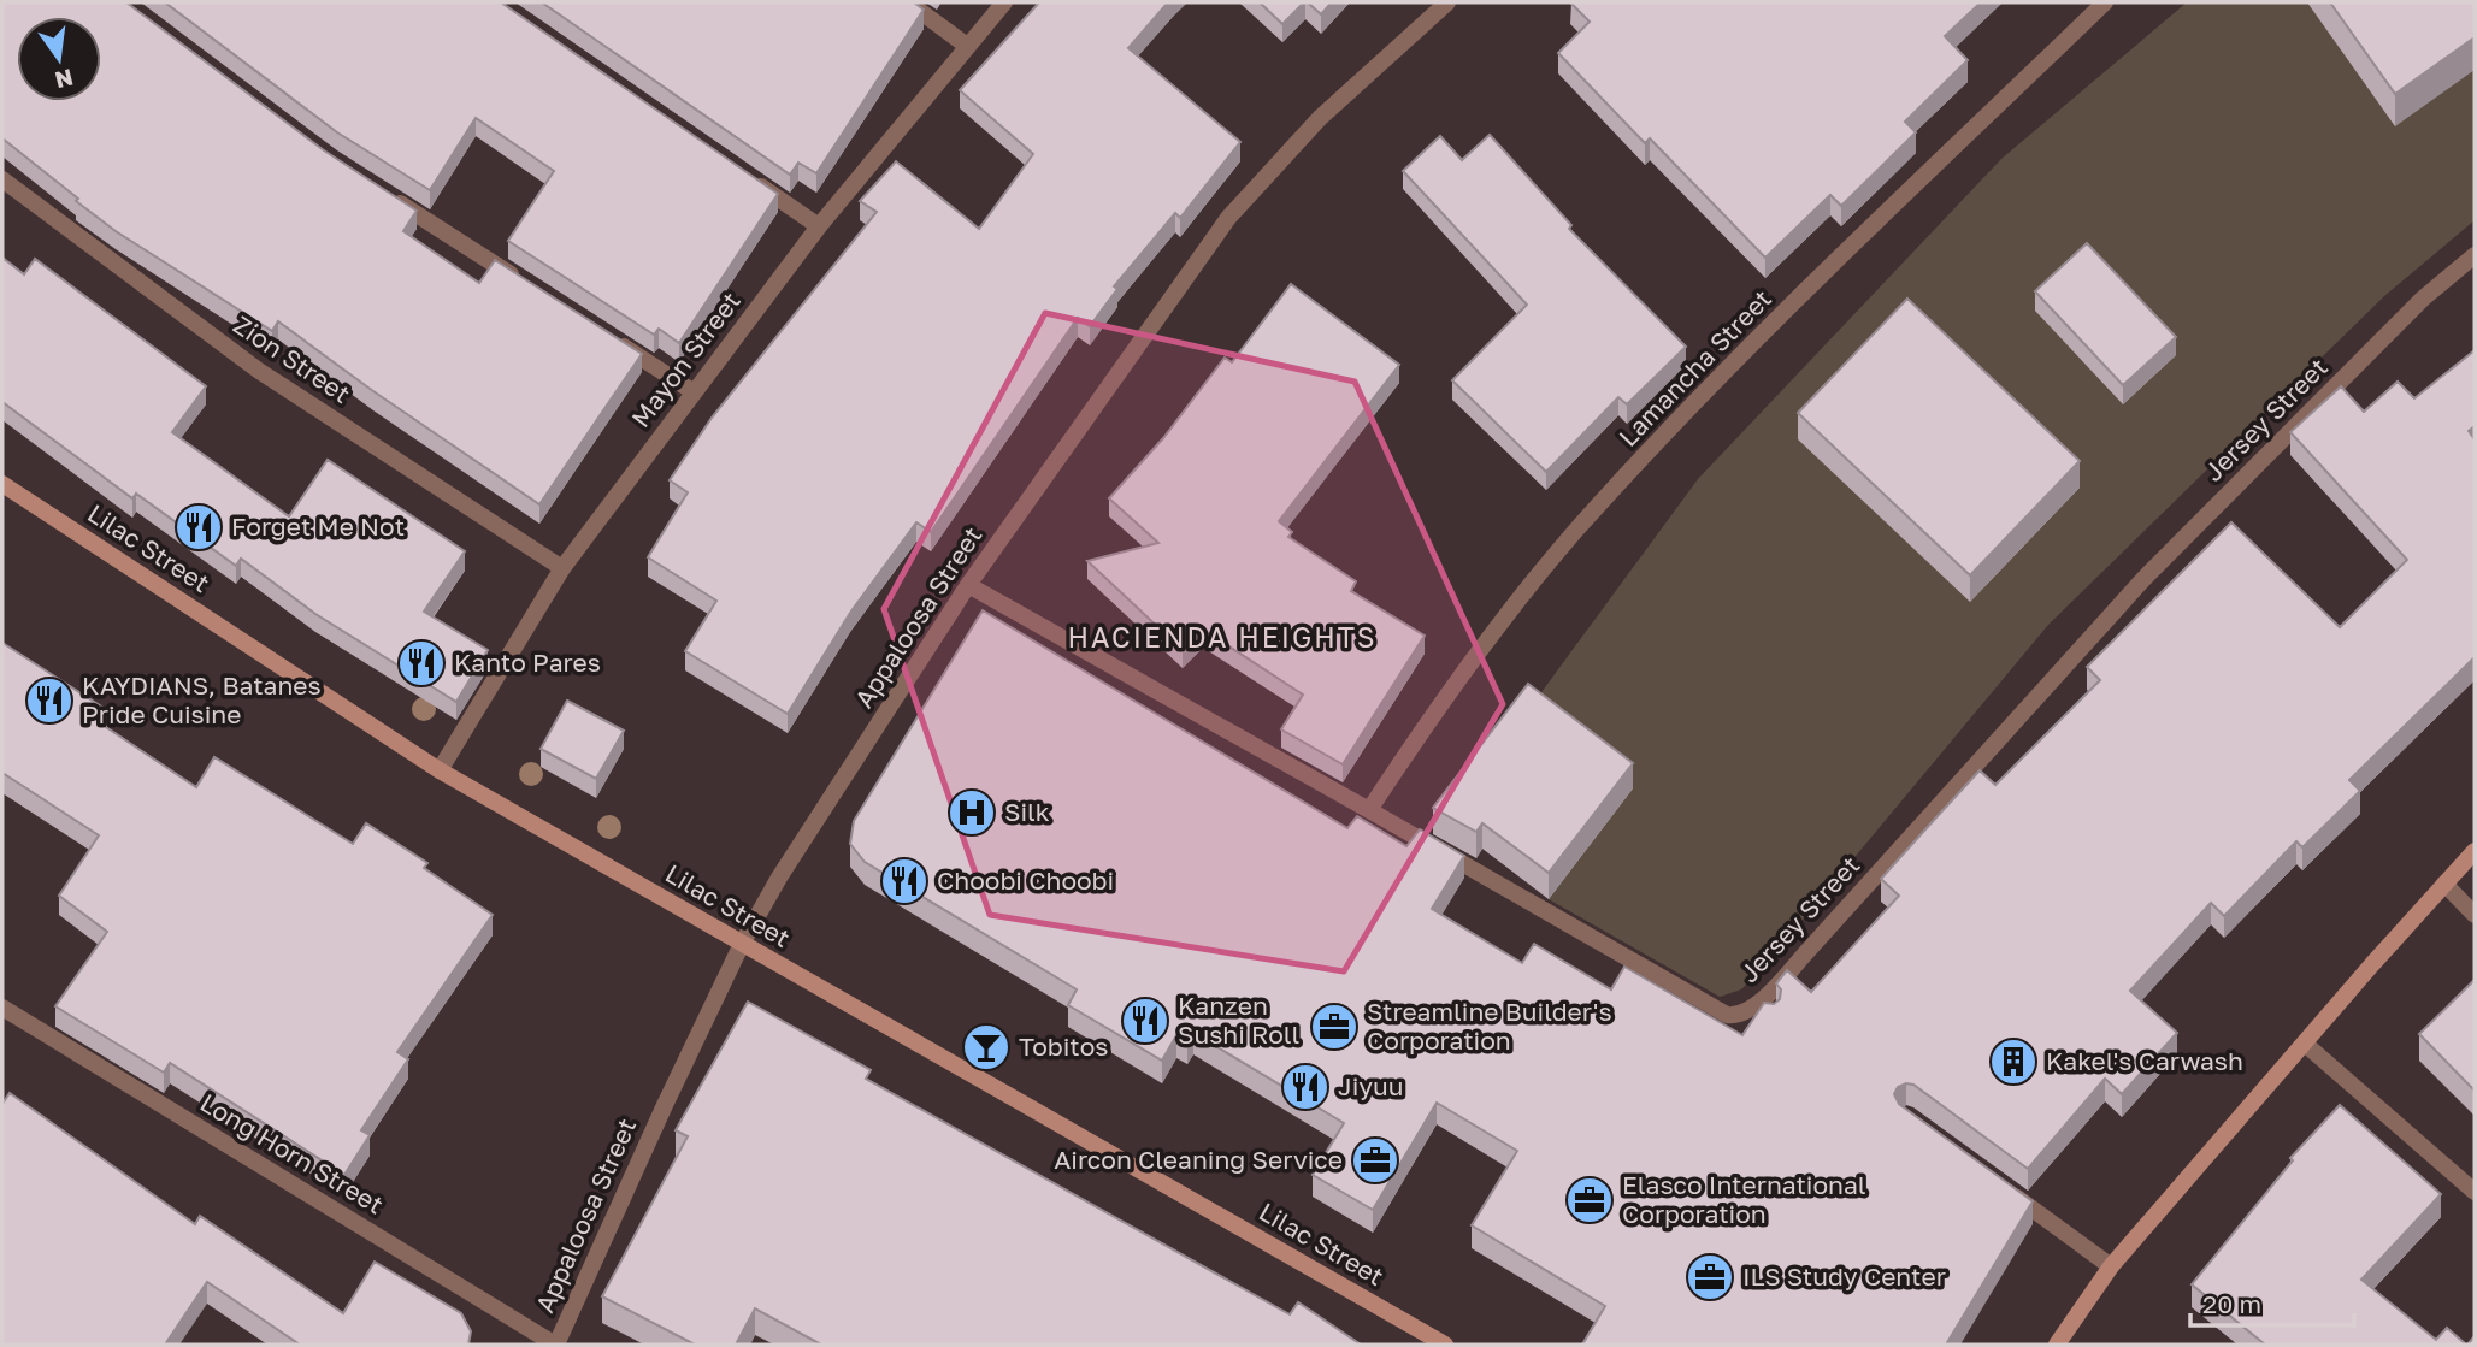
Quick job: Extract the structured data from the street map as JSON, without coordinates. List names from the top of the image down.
{
  "streets": {
    "main road": ["Lilac Street"],
    "street": [
      "Zion Street",
      "Mayon Street",
      "Lamancha Street",
      "Jersey Street",
      "Appaloosa Street",
      "Long Horn Street"
    ]
  },
  "crossings": [
    ["Zion Street", "Mayon Street"],
    ["Mayon Street", "Lilac Street"],
    ["Lamancha Street", "Jersey Street"],
    ["Jersey Street", "Appaloosa Street"],
    ["Lilac Street", "Appaloosa Street"],
    ["Appaloosa Street", "Long Horn Street"]
  ],
  "districts": ["HACIENDA HEIGHTS"],
  "places": {
    "restaurant": [
      "Forget Me Not",
      "Kanto Pares",
      "KAYDIANS, Batanes Pride Cuisine",
      "Choobi Choobi",
      "Kanzen Sushi Roll",
      "Jiyuu"
    ],
    "hospital": ["Silk"],
    "office": [
      "Streamline Builder's Corporation",
      "Aircon Cleaning Service",
      "Elasco International Corporation",
      "ILS Study Center"
    ],
    "bar": ["Tobitos"],
    "building": ["Kakel's Carwash"]
  },
  "scale_bar": "20 m",
  "north": "bottom"
}
